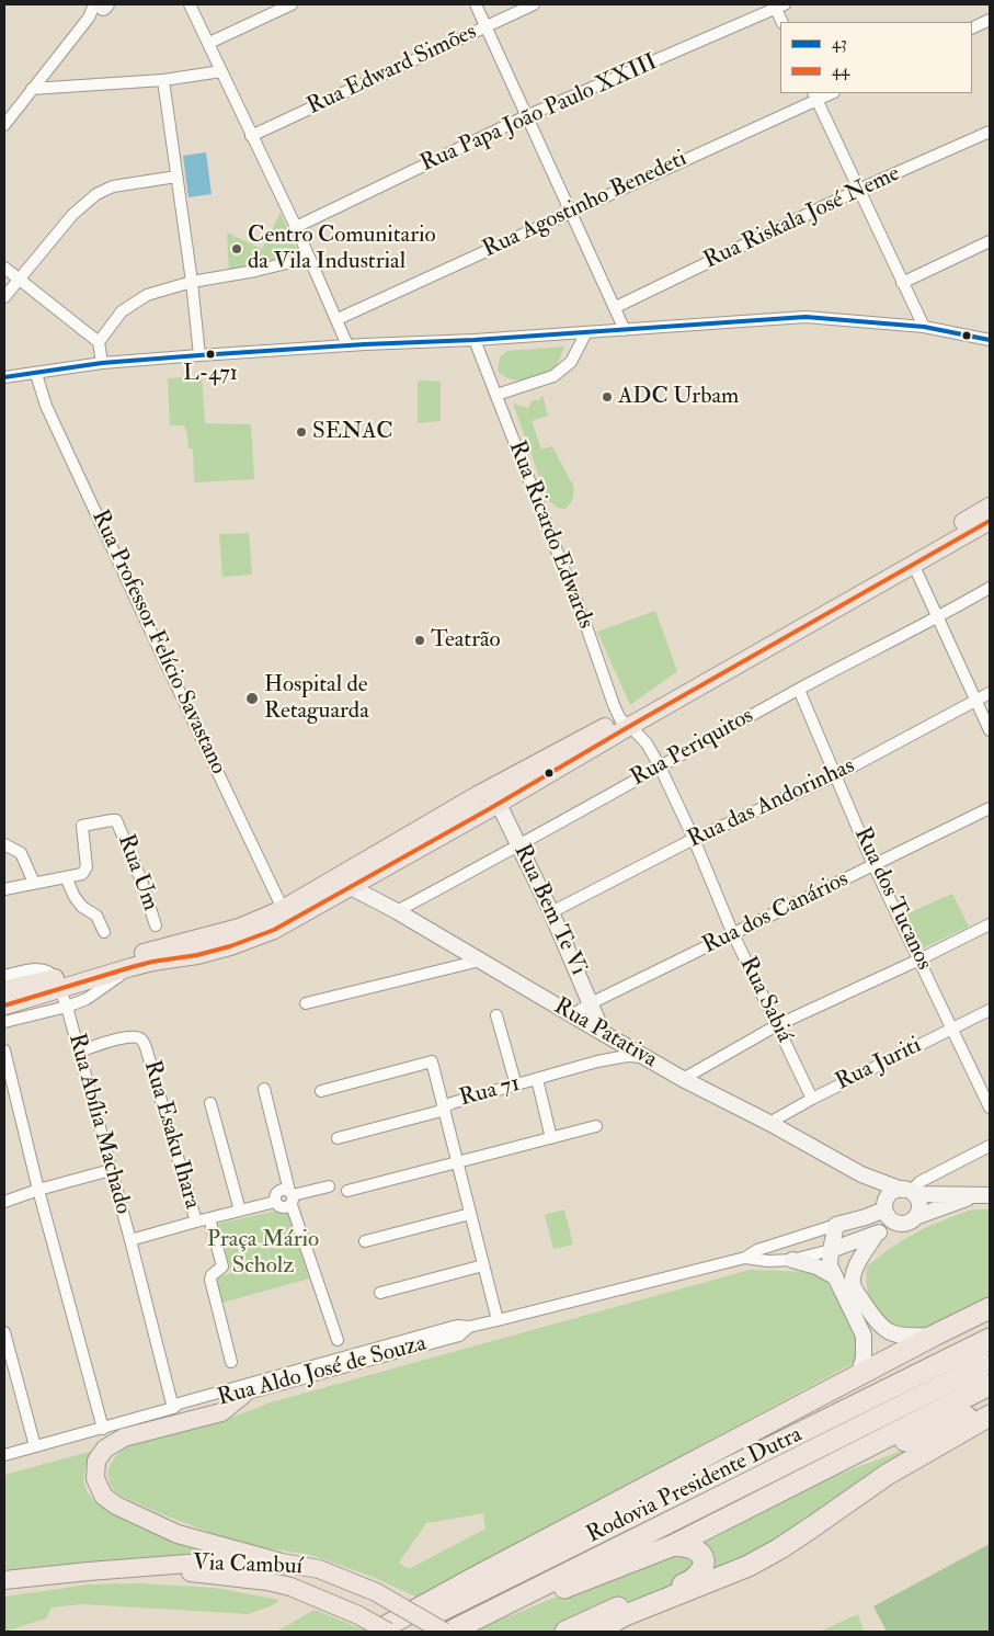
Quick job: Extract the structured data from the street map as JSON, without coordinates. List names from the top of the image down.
{
  "streets": {
    "highway": ["Rodovia Presidente Dutra"],
    "main road": ["Rua Bem Te Vi", "Rua Patativa", "Via Cambuí"],
    "street": [
      "Rua Edward Simões",
      "Rua Papa João Paulo XXIII",
      "Rua Agostinho Benedeti",
      "Rua Riskala José Neme",
      "Rua Ricardo Edwards",
      "Rua Professor Felício Savastano",
      "Rua Periquitos",
      "Rua das Andorinhas",
      "Rua Um",
      "Rua dos Tucanos",
      "Rua dos Canários",
      "Rua Sabiá",
      "Rua Juriti",
      "Rua 71",
      "Rua Abília Machado",
      "Rua Esaku Ihara",
      "Rua Aldo José de Souza"
    ]
  },
  "crossings": [
    ["Rua Ricardo Edwards", "Rua Sabiá"],
    ["Rua Periquitos", "Rua dos Tucanos"],
    ["Rua Periquitos", "Rua Bem Te Vi"],
    ["Rua Periquitos", "Rua Sabiá"],
    ["Rua Periquitos", "Rua Patativa"],
    ["Rua das Andorinhas", "Rua dos Tucanos"],
    ["Rua das Andorinhas", "Rua Bem Te Vi"],
    ["Rua das Andorinhas", "Rua Sabiá"],
    ["Rua dos Tucanos", "Rua dos Canários"],
    ["Rua dos Tucanos", "Rua Juriti"],
    ["Rua Bem Te Vi", "Rua dos Canários"],
    ["Rua Bem Te Vi", "Rua Patativa"],
    ["Rua dos Canários", "Rua Sabiá"],
    ["Rua dos Canários", "Rua Patativa"],
    ["Rua Sabiá", "Rua Juriti"],
    ["Rua Patativa", "Rua Juriti"],
    ["Rua Patativa", "Rua 71"],
    ["Rua Abília Machado", "Rua Esaku Ihara"],
    ["Rua Abília Machado", "Rua Aldo José de Souza"]
  ],
  "parks": ["Praça Mário Scholz"],
  "places": [
    "Centro Comunitario da Vila Industrial",
    "L-471",
    "ADC Urbam",
    "SENAC",
    "Teatrão",
    "Hospital de Retaguarda"
  ],
  "lines": ["transit line 43", "transit line 44"],
  "legend": ["43", "44"]
}
